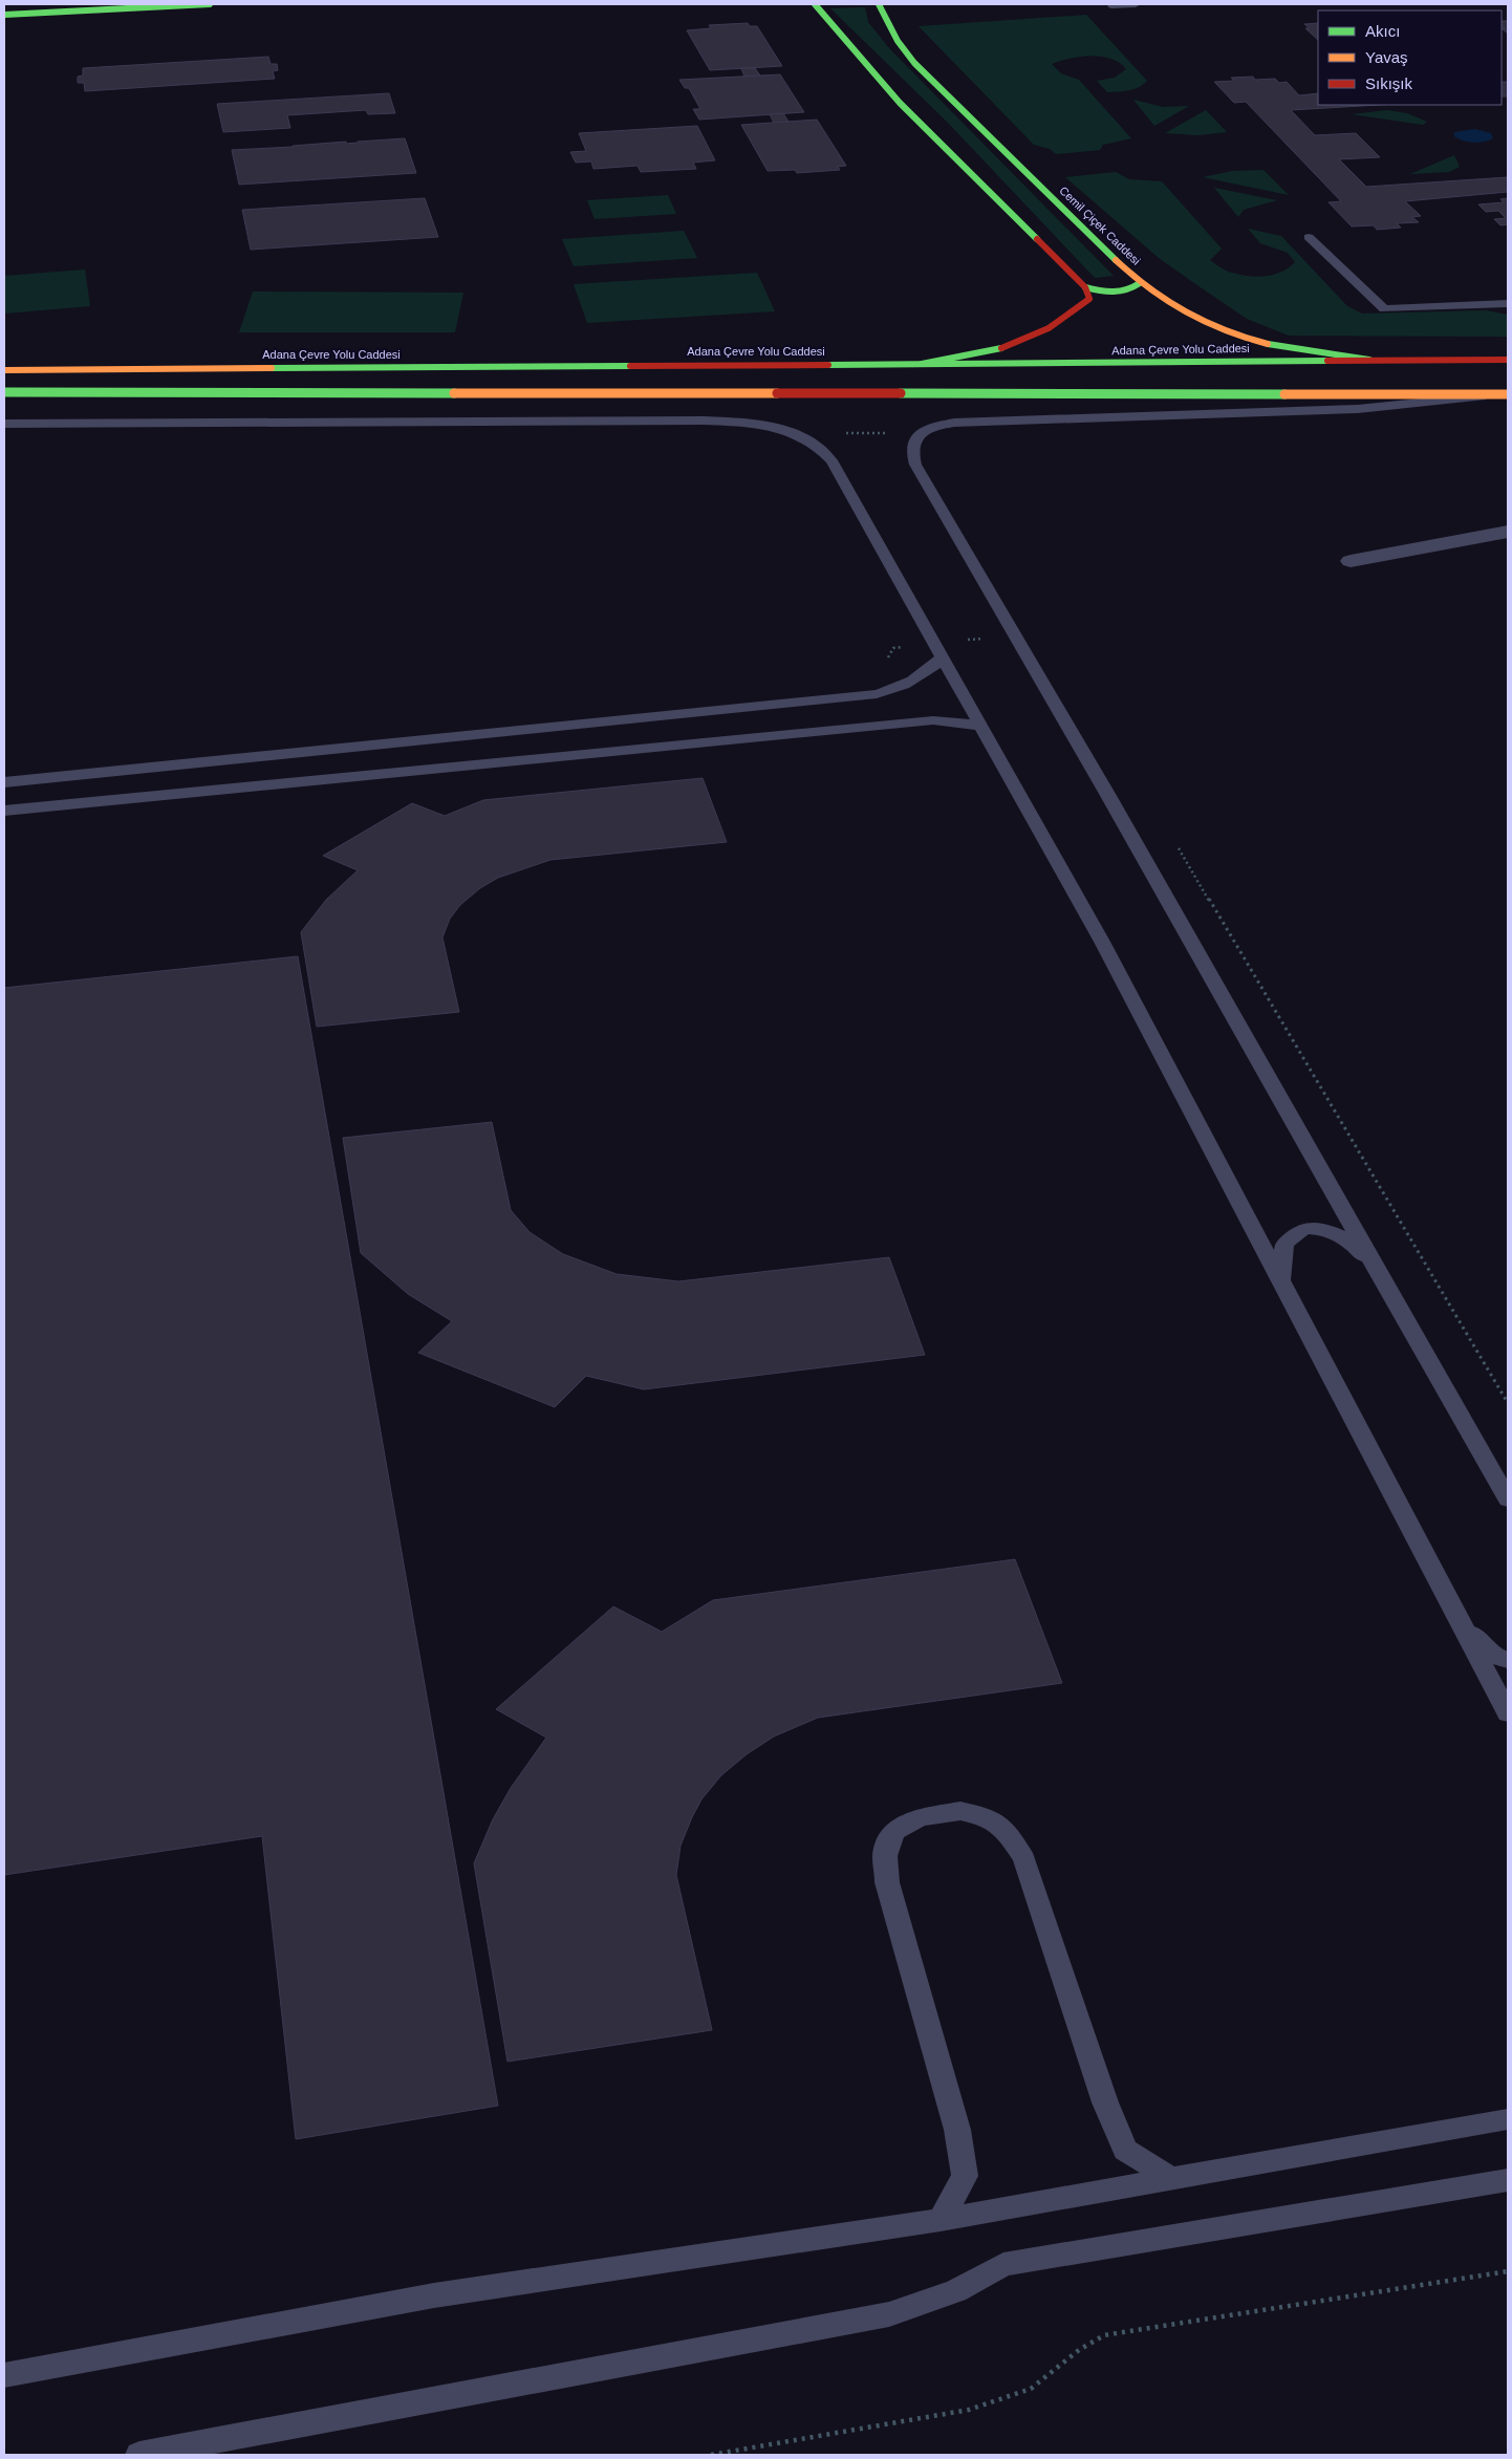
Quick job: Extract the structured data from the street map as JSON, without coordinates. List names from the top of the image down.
{
  "streets": {
    "main road": ["Cemil Çiçek Caddesi", "Adana Çevre Yolu Caddesi"]
  },
  "crossings": [
    ["Cemil Çiçek Caddesi", "Adana Çevre Yolu Caddesi"]
  ],
  "legend": ["Akıcı", "Yavaş", "Sıkışık"]
}
